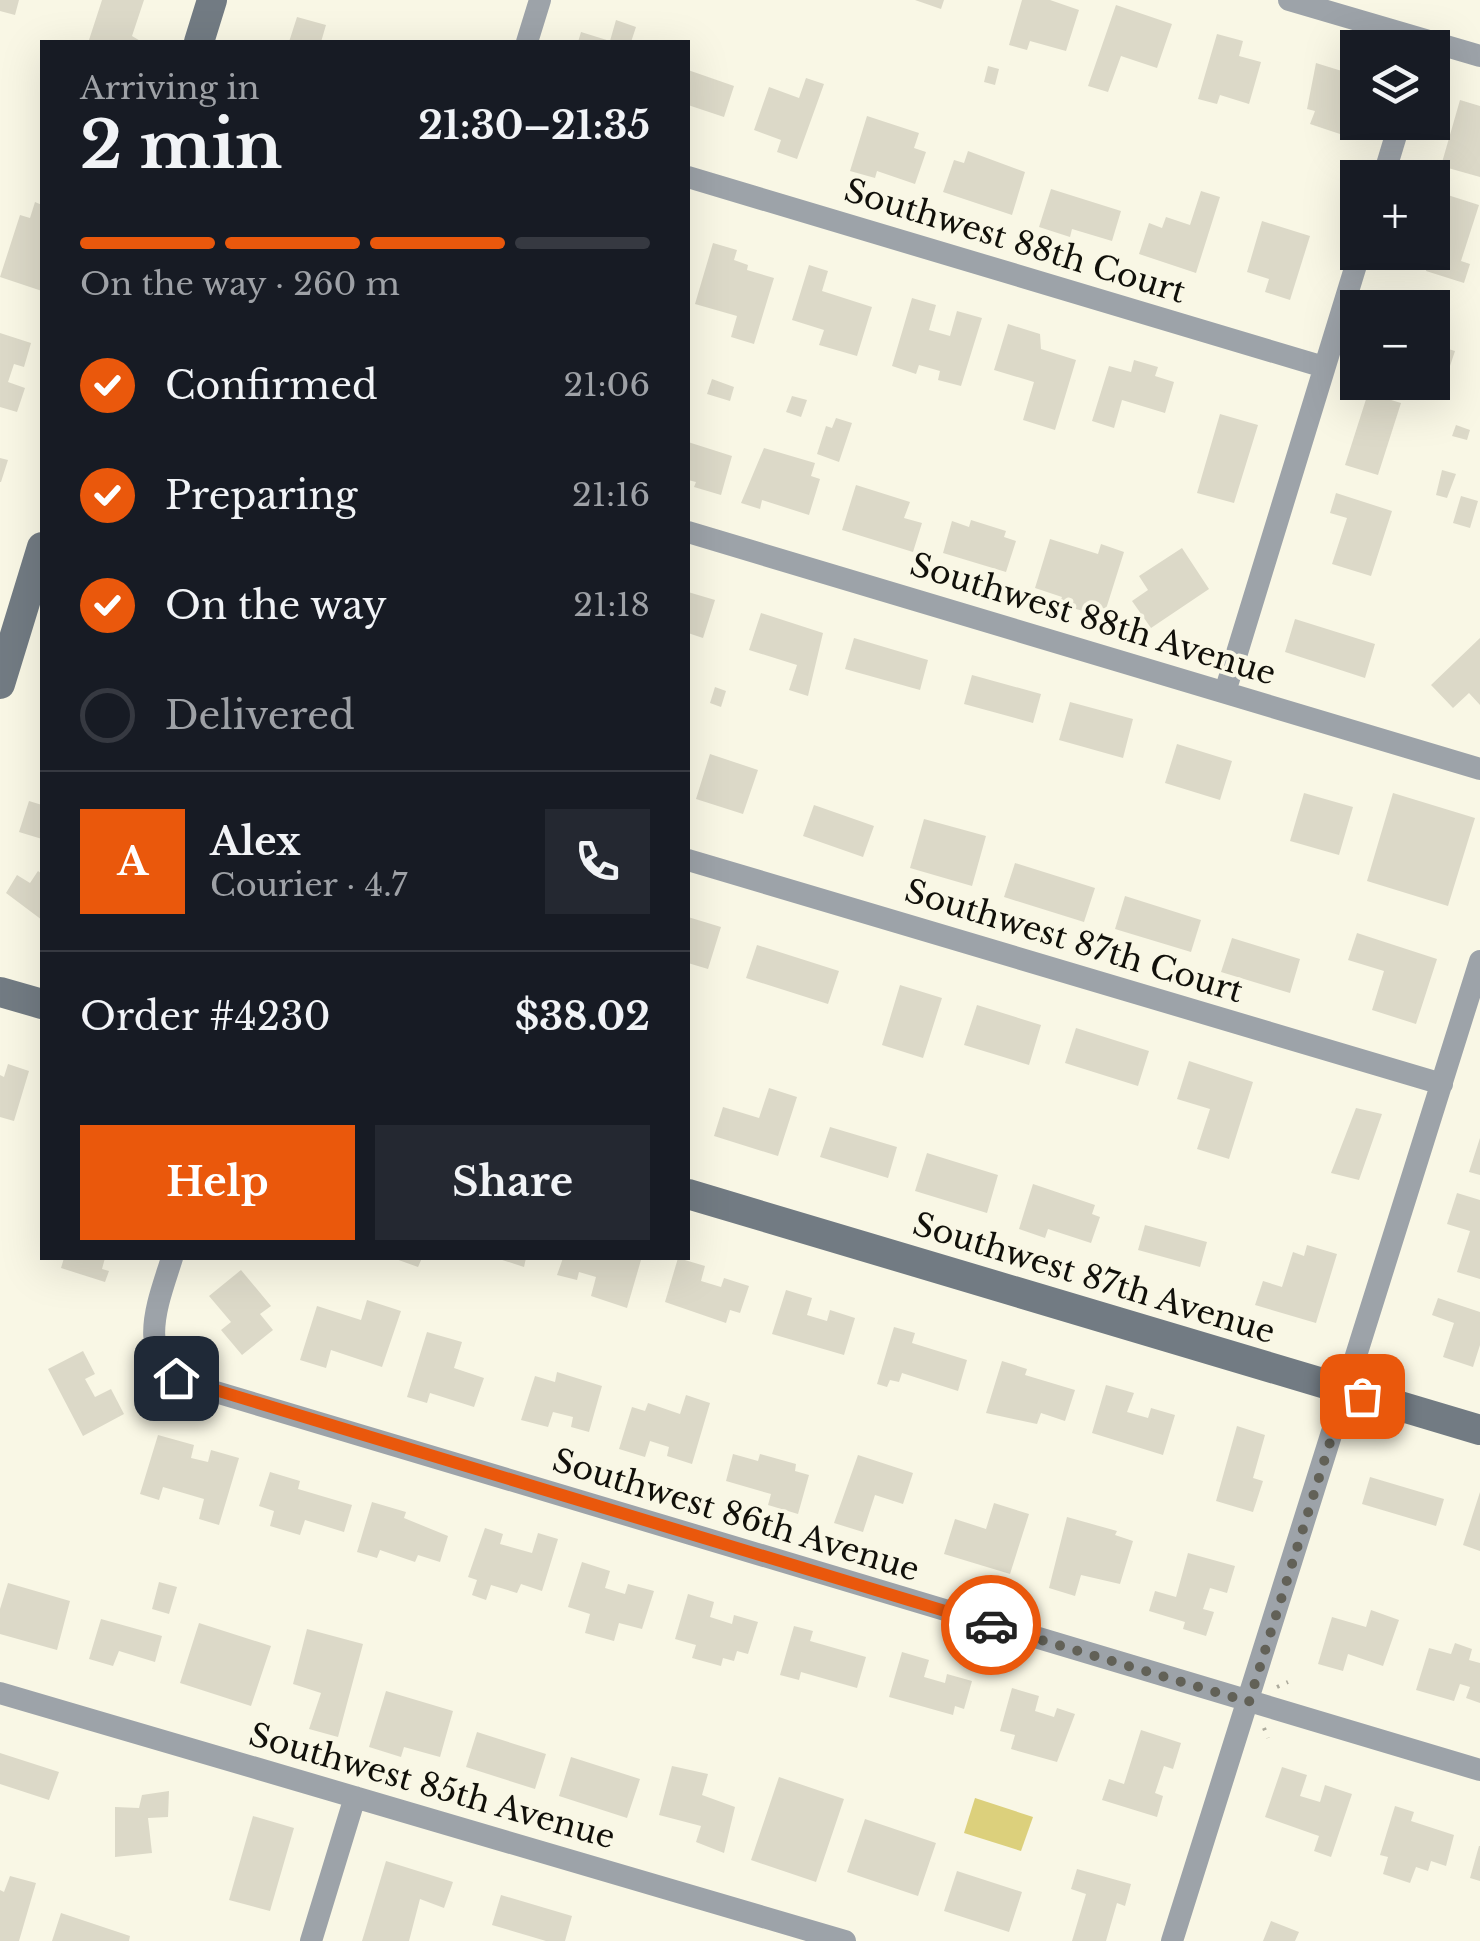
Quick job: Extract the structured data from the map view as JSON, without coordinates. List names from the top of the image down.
{
  "streets": {
    "street": [
      "Southwest 88th Court",
      "Southwest 88th Avenue",
      "Southwest 87th Court",
      "Southwest 87th Avenue",
      "Southwest 86th Avenue",
      "Southwest 85th Avenue"
    ]
  },
  "page": {
    "map_buttons": ["+", "−"],
    "heading": ["2 min", "Arriving in", "21:30–21:35"],
    "panel": [
      "Alex",
      "Courier · 4.7",
      "Order #4230",
      "$38.02"
    ],
    "bar": "On the way · 260 m",
    "list": [
      ["Confirmed", "21:06"],
      ["Preparing", "21:16"],
      ["On the way", "21:18"],
      "Delivered"
    ],
    "round": "A",
    "buttons": ["Help", "Share"]
  }
}
